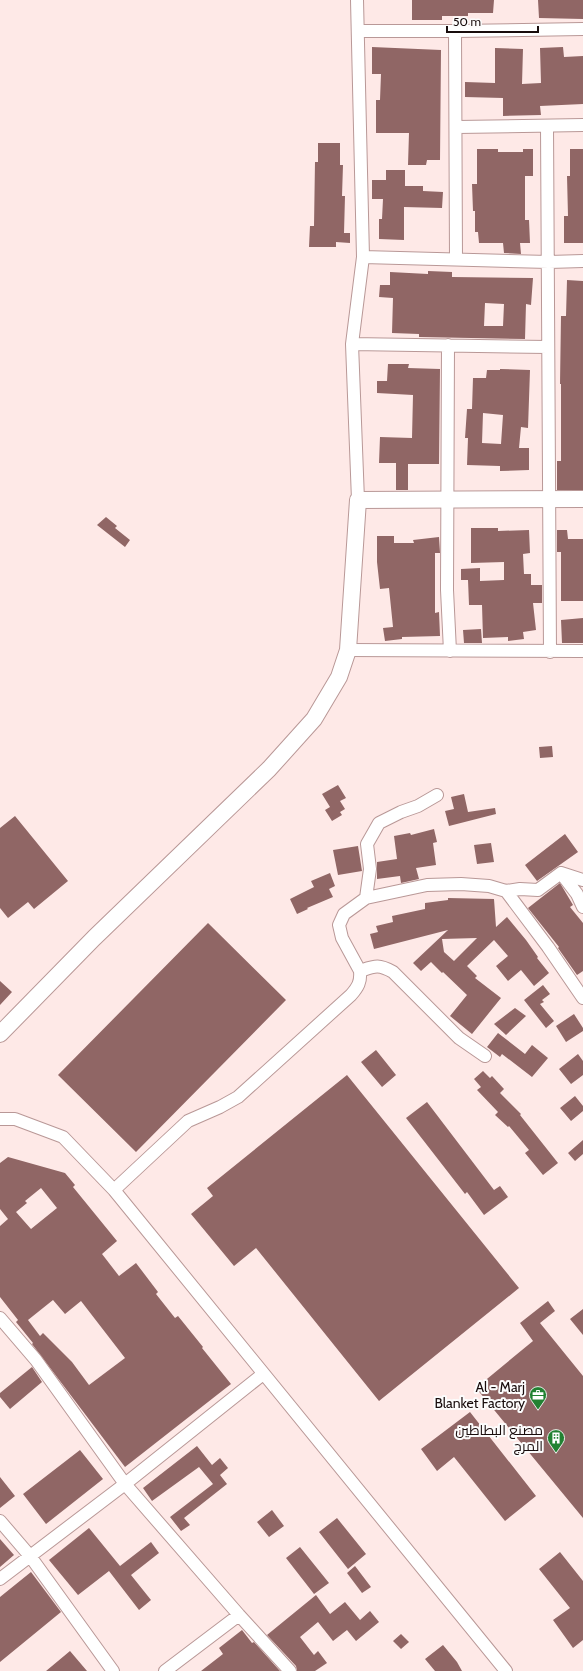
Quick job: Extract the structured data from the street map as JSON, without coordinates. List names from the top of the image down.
{
  "places": {
    "office": ["Al - Marj Blanket Factory"],
    "building": ["مصنع البطاطين المرج"]
  },
  "scale_bar": "50 m"
}
